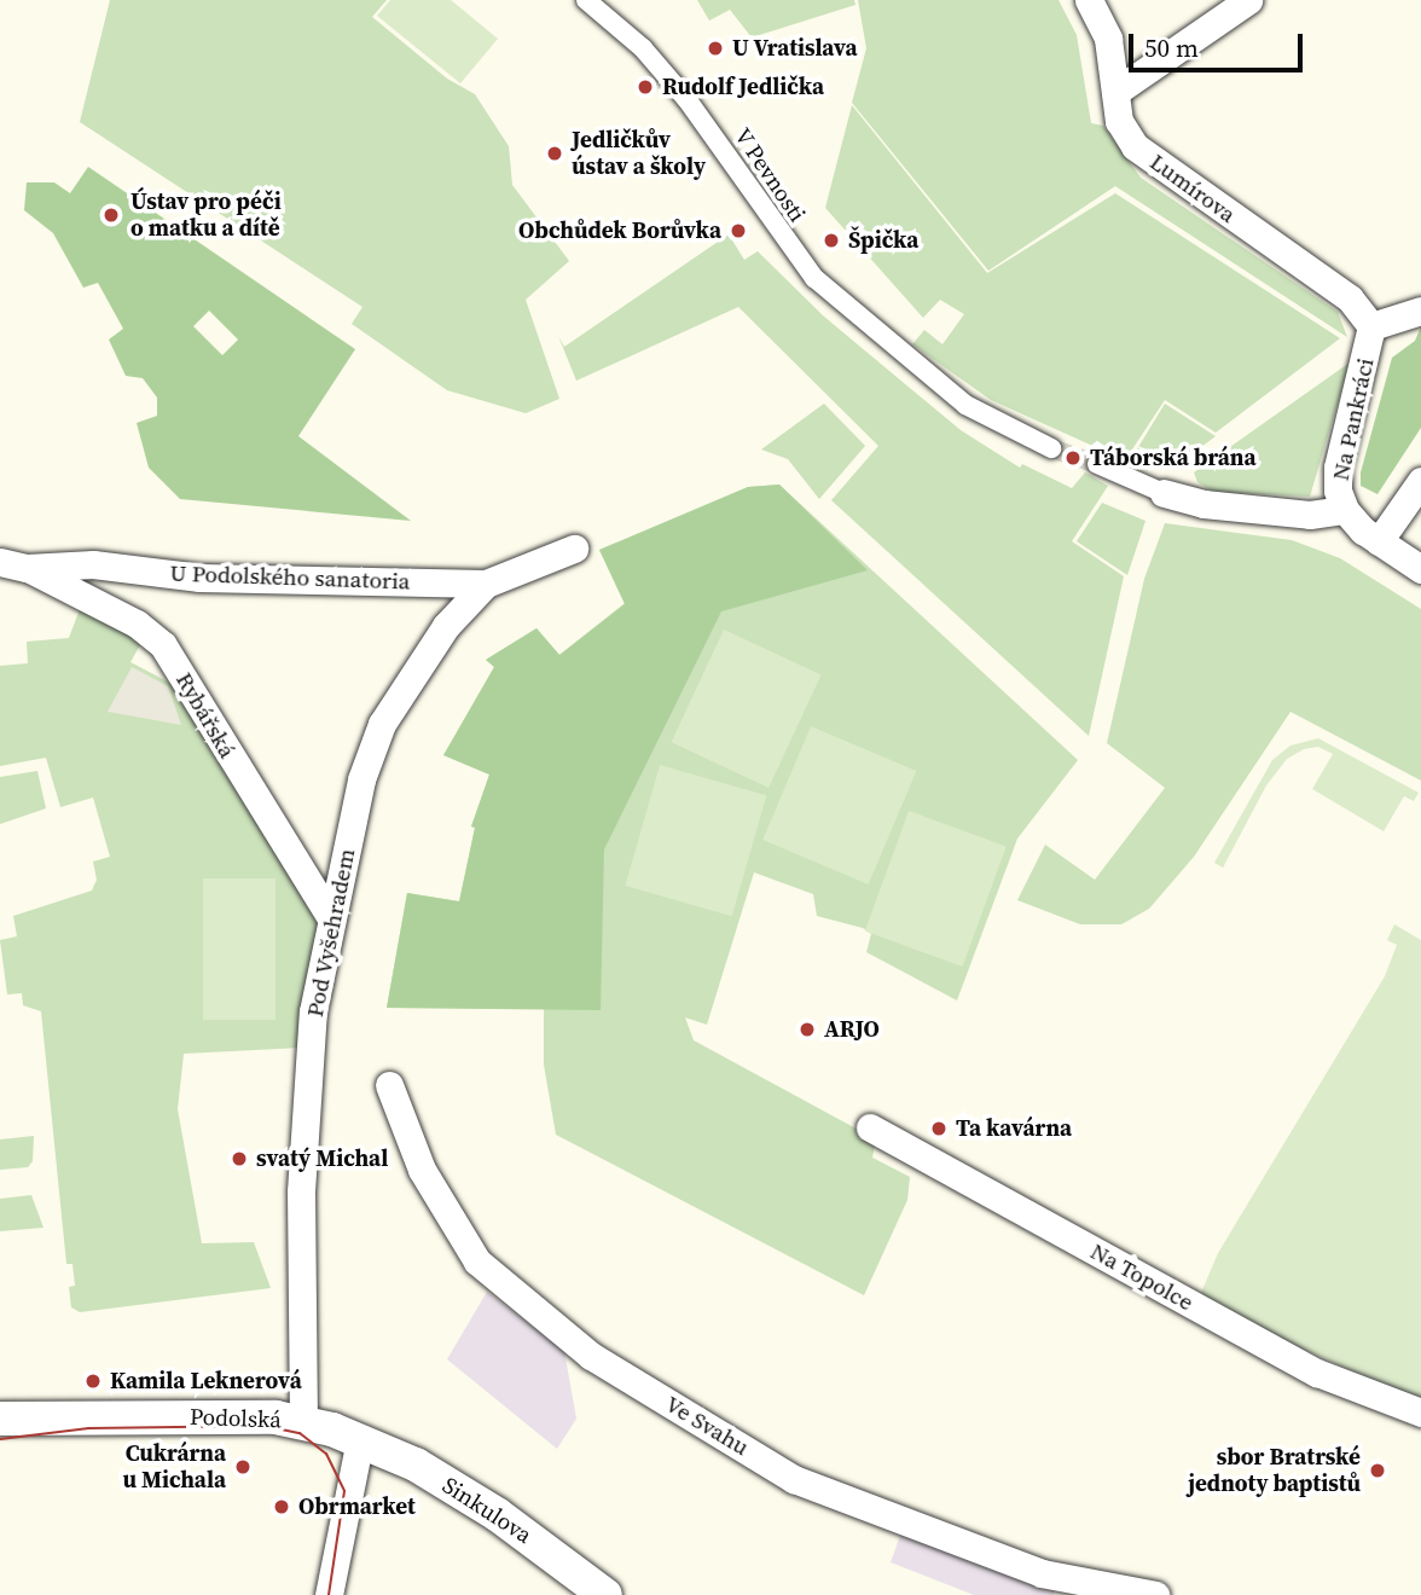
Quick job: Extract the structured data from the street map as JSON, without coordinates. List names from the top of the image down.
{
  "streets": {
    "street": [
      "V Pevnosti",
      "Lumírova",
      "Na Pankráci",
      "U Podolského sanatoria",
      "Rybářská",
      "Pod Vyšehradem",
      "Na Topolce",
      "Podolská",
      "Ve Svahu",
      "Sinkulova"
    ]
  },
  "crossings": [
    ["Lumírova", "Na Pankráci"],
    ["U Podolského sanatoria", "Rybářská"],
    ["U Podolského sanatoria", "Pod Vyšehradem"],
    ["Rybářská", "Pod Vyšehradem"],
    ["Pod Vyšehradem", "Podolská"],
    ["Podolská", "Sinkulova"]
  ],
  "places": [
    "U Vratislava",
    "Rudolf Jedlička",
    "Jedličkův ústav a školy",
    "Ústav pro péči o matku a dítě",
    "Obchůdek Borůvka",
    "Špička",
    "Táborská brána",
    "ARJO",
    "Ta kavárna",
    "svatý Michal",
    "Kamila Leknerová",
    "Cukrárna u Michala",
    "sbor Bratrské jednoty baptistů",
    "Obrmarket"
  ],
  "scale_bar": "50 m"
}
